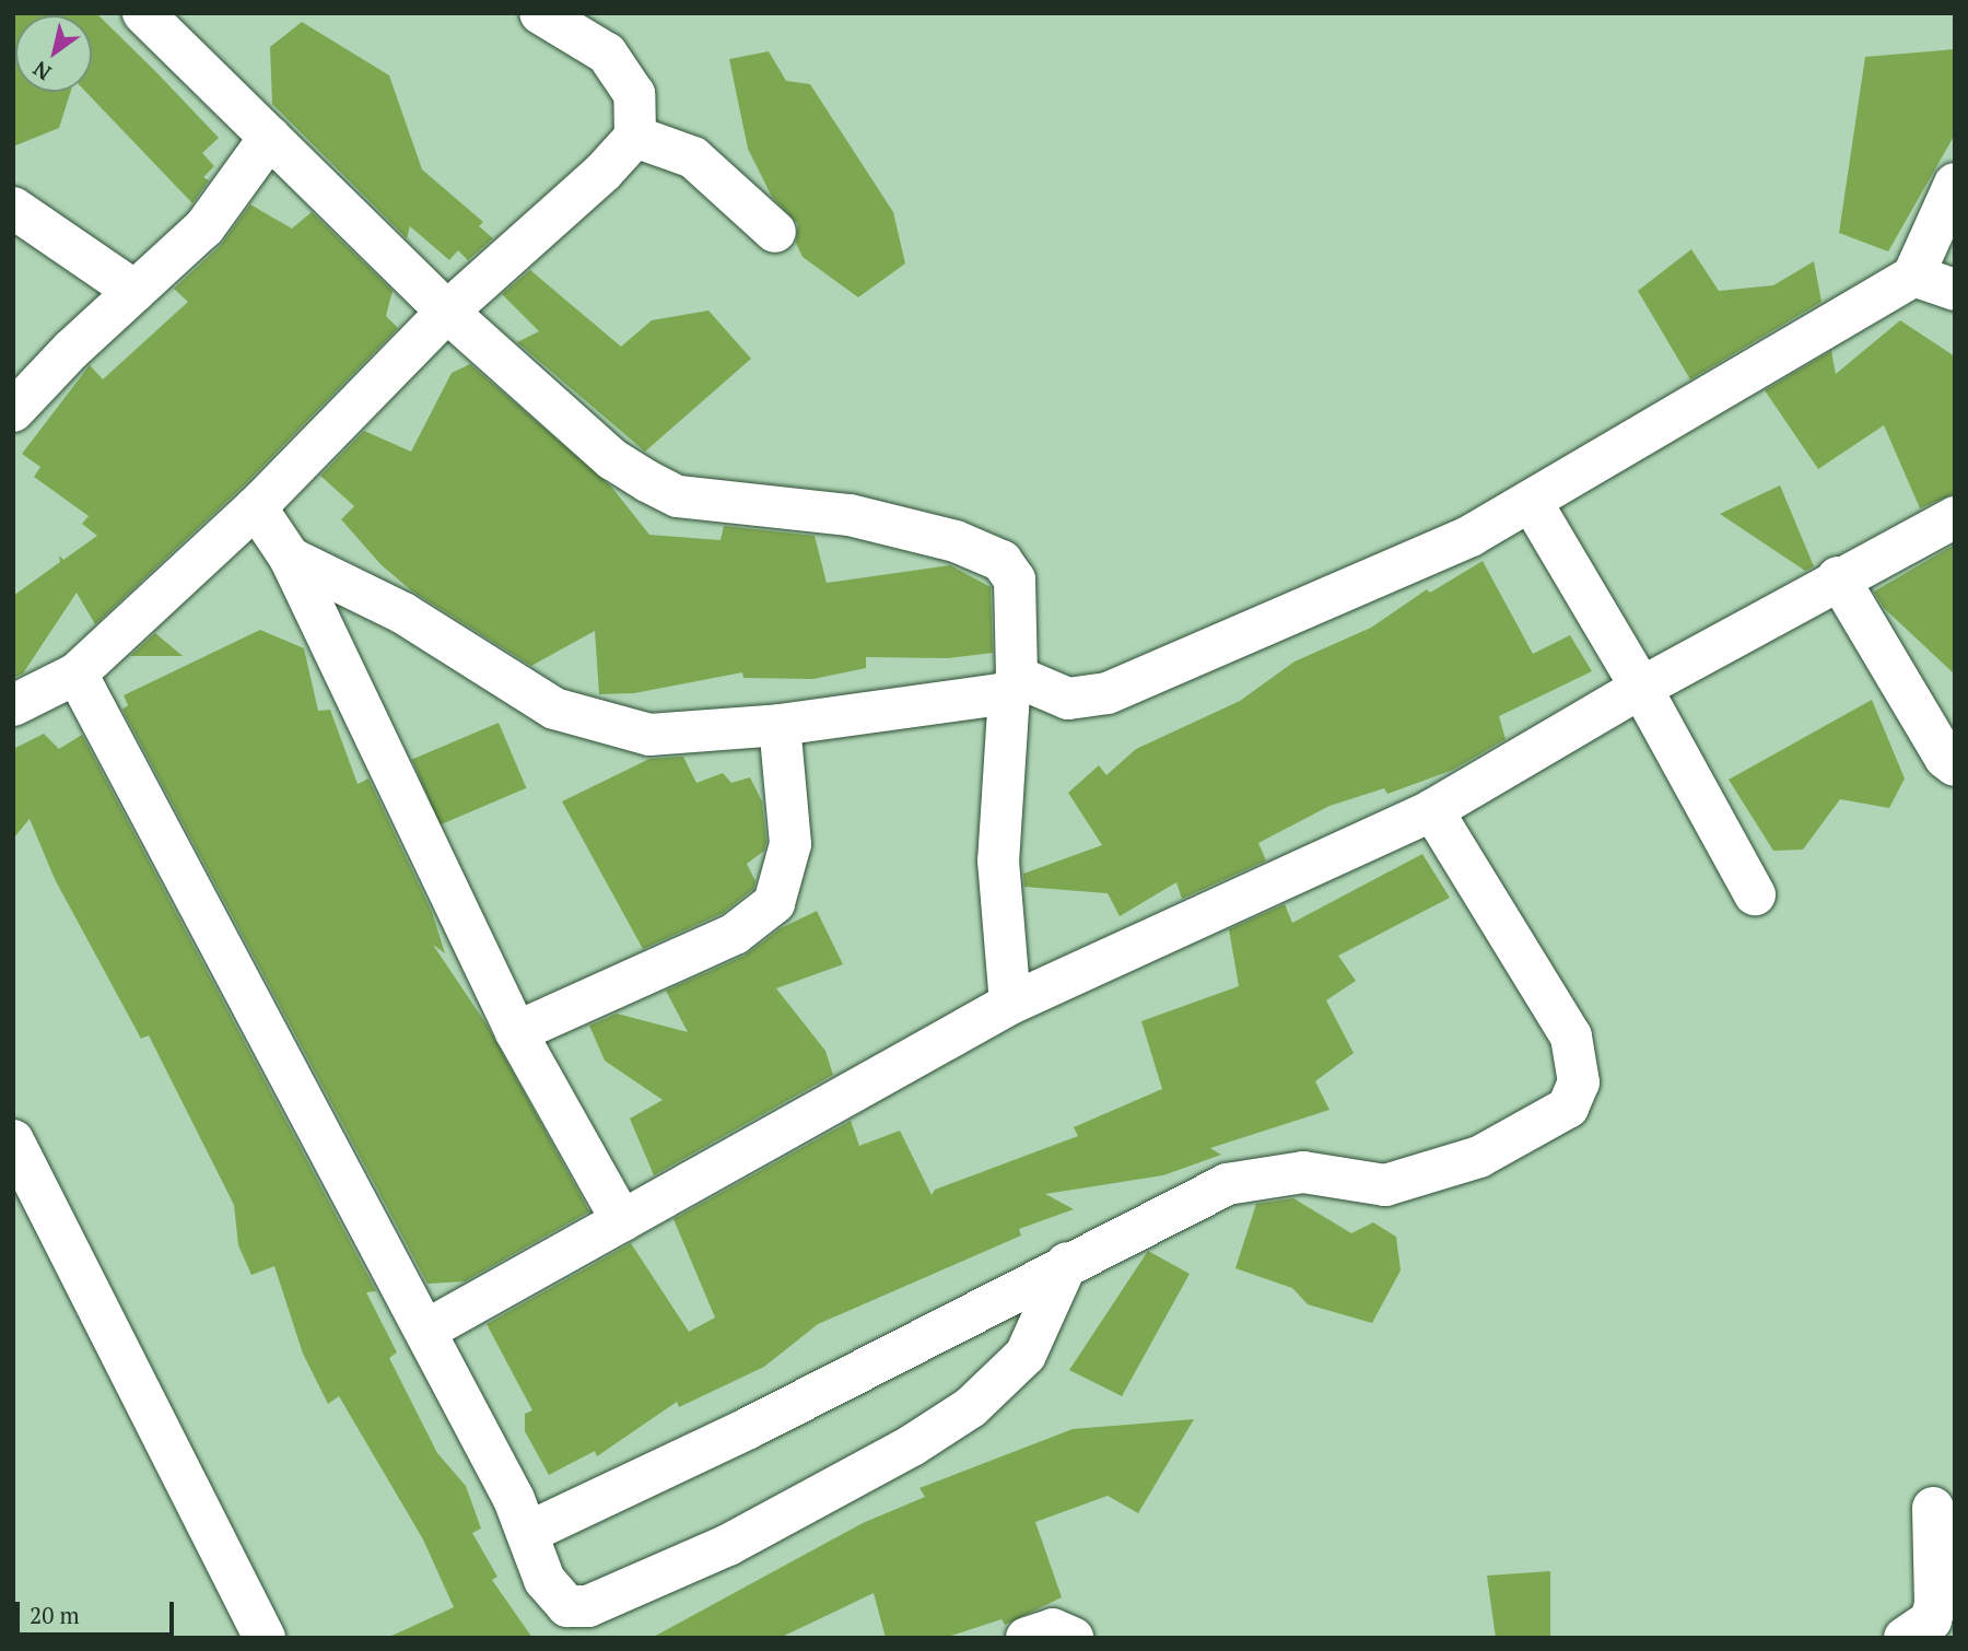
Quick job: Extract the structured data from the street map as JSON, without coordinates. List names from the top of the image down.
{
  "scale_bar": "20 m",
  "north": "bottom left"
}
